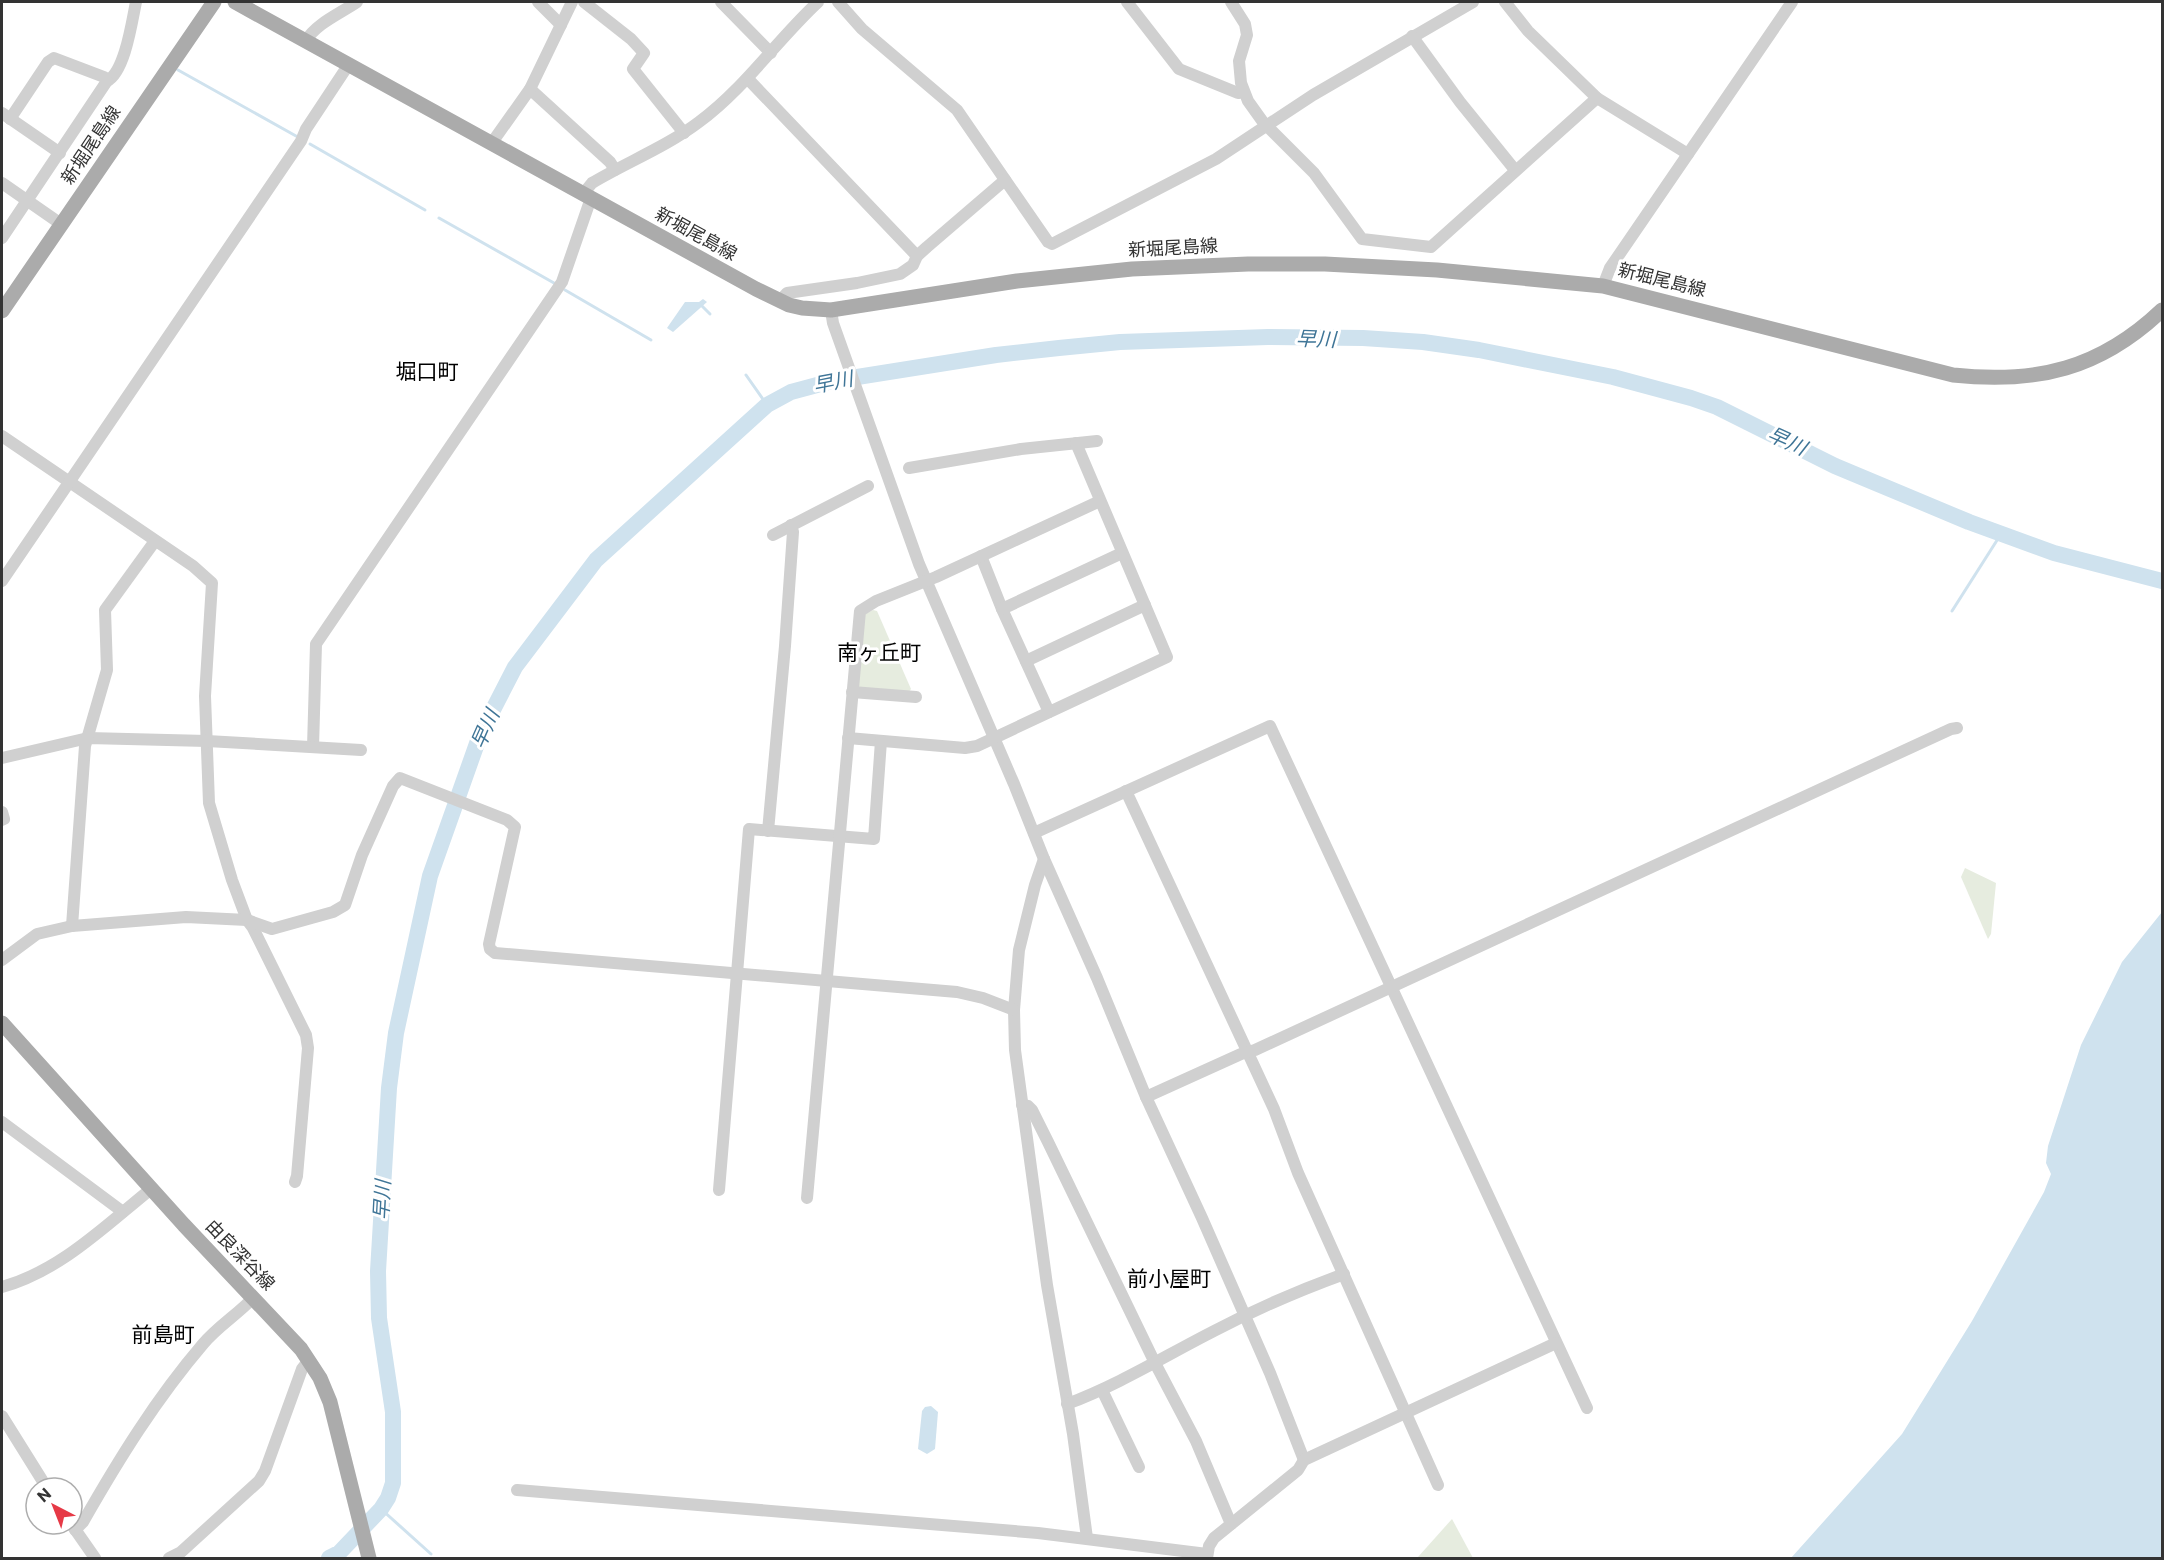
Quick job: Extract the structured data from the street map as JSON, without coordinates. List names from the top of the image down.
{
  "streets": {
    "main road": ["新堀尾島線", "由良深谷線"]
  },
  "districts": [
    "堀口町",
    "南ヶ丘町",
    "前小屋町",
    "前島町"
  ],
  "water": ["早川"],
  "north": "top left"
}
